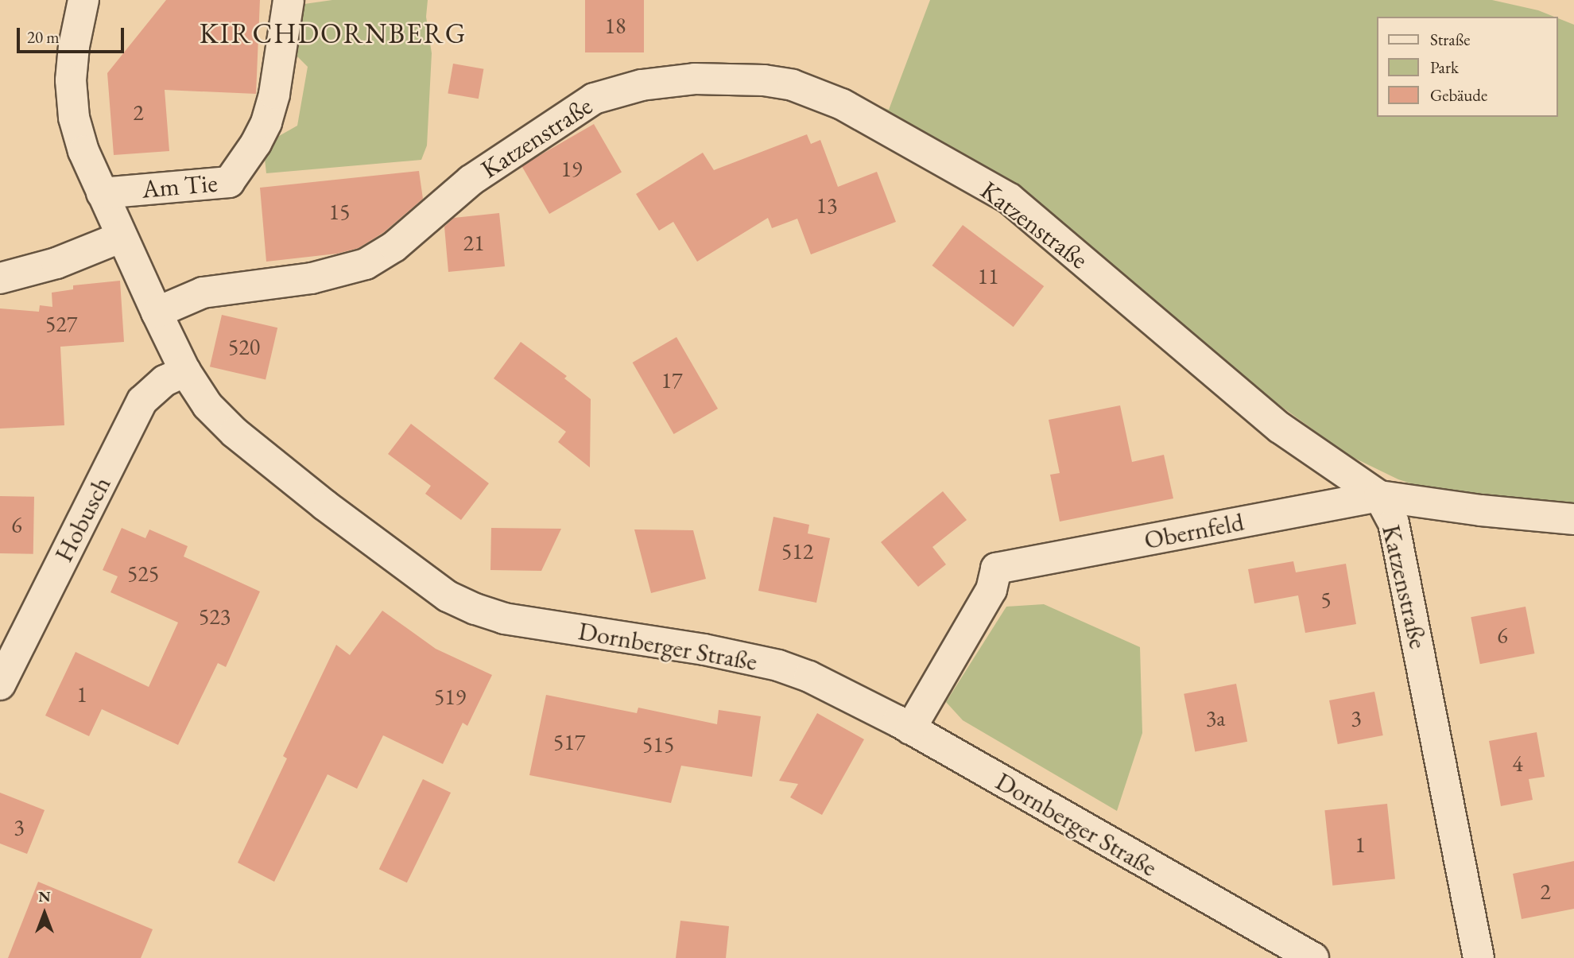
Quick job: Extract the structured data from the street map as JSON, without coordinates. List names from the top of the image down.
{
  "streets": {
    "street": [
      "Katzenstraße",
      "Am Tie",
      "Hobusch",
      "Obernfeld",
      "Dornberger Straße"
    ]
  },
  "crossings": [
    ["Katzenstraße", "Obernfeld"],
    ["Katzenstraße", "Dornberger Straße"],
    ["Am Tie", "Dornberger Straße"],
    ["Hobusch", "Dornberger Straße"],
    ["Obernfeld", "Dornberger Straße"]
  ],
  "districts": ["KIRCHDORNBERG"],
  "house_numbers": [
    "18",
    "2",
    "19",
    "13",
    "15",
    "21",
    "11",
    "527",
    "520",
    "17",
    "6",
    "512",
    "525",
    "5",
    "523",
    "6",
    "1",
    "519",
    "3a",
    "3",
    "517",
    "515",
    "4",
    "3",
    "1",
    "2"
  ],
  "legend": ["Straße", "Park", "Gebäude"],
  "scale_bar": "20 m",
  "north": "top"
}
